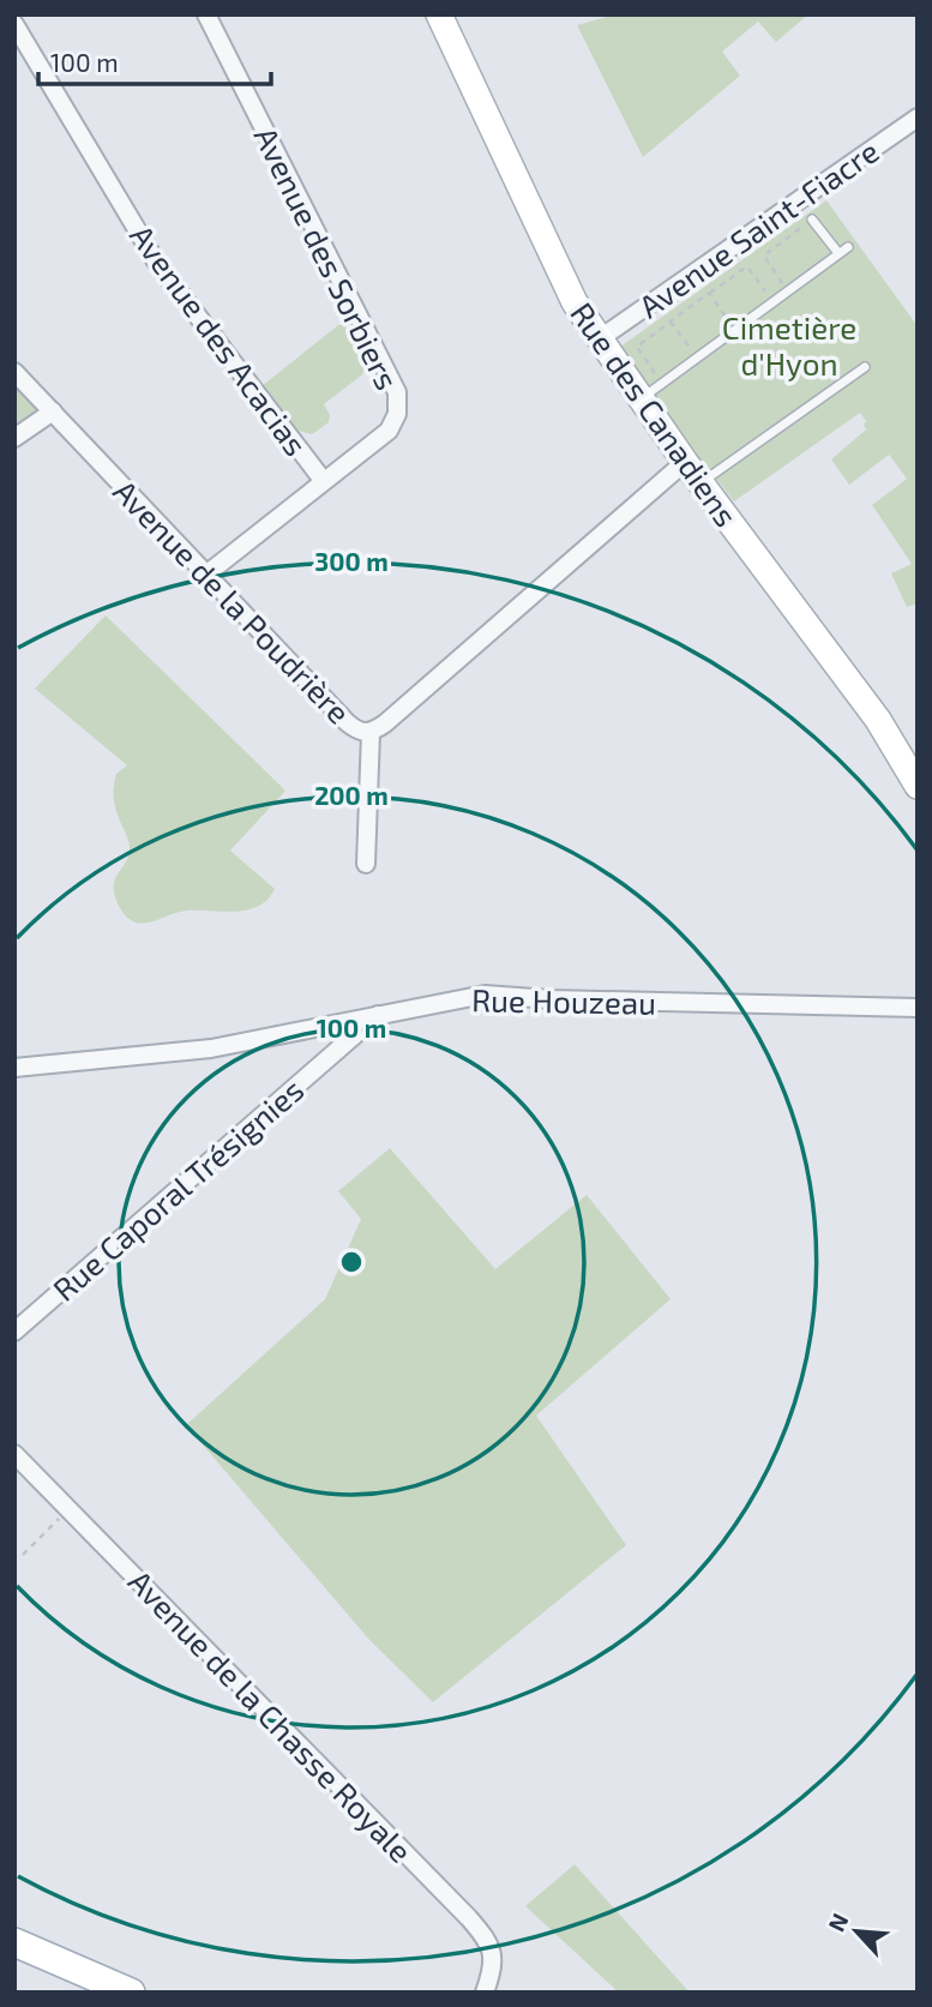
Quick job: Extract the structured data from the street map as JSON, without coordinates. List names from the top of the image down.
{
  "streets": {
    "street": [
      "Avenue Saint-Fiacre",
      "Avenue des Sorbiers",
      "Avenue des Acacias",
      "Rue des Canadiens",
      "Avenue de la Poudrière",
      "Rue Houzeau",
      "Rue Caporal Trésignies",
      "Avenue de la Chasse Royale"
    ]
  },
  "crossings": [
    ["Avenue Saint-Fiacre", "Rue des Canadiens"],
    ["Avenue des Sorbiers", "Avenue des Acacias"],
    ["Rue des Canadiens", "Avenue de la Poudrière"],
    ["Rue Houzeau", "Rue Caporal Trésignies"]
  ],
  "parks": ["Cimetière d'Hyon"],
  "scale_bar": "100 m",
  "north": "top left",
  "rings": ["300 m", "200 m", "100 m"]
}
